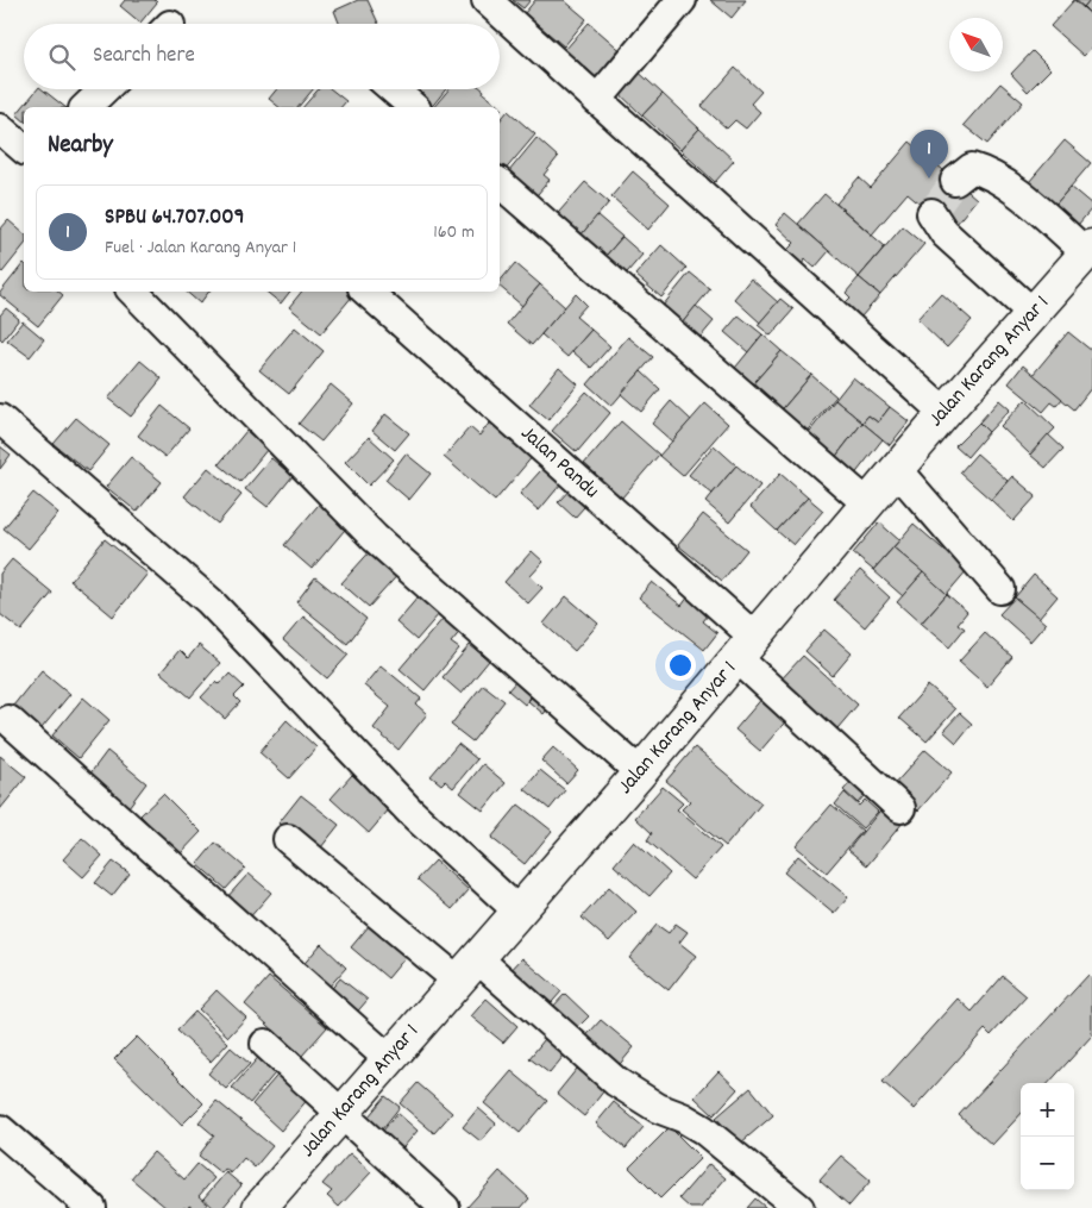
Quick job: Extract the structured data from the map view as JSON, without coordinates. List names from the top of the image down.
{
  "streets": {
    "main road": ["Jalan Karang Anyar 1"],
    "street": ["Jalan Pandu"]
  },
  "crossings": [
    ["Jalan Karang Anyar 1", "Jalan Pandu"]
  ],
  "north": "top left",
  "page": {
    "search": "Search here",
    "heading": "Nearby",
    "pins": "1",
    "list": [
      {
        "mark": "1",
        "name": "SPBU 64.707.009",
        "note": "Fuel · Jalan Karang Anyar 1",
        "value": "160 m"
      }
    ],
    "map_buttons": ["+", "−"]
  }
}
